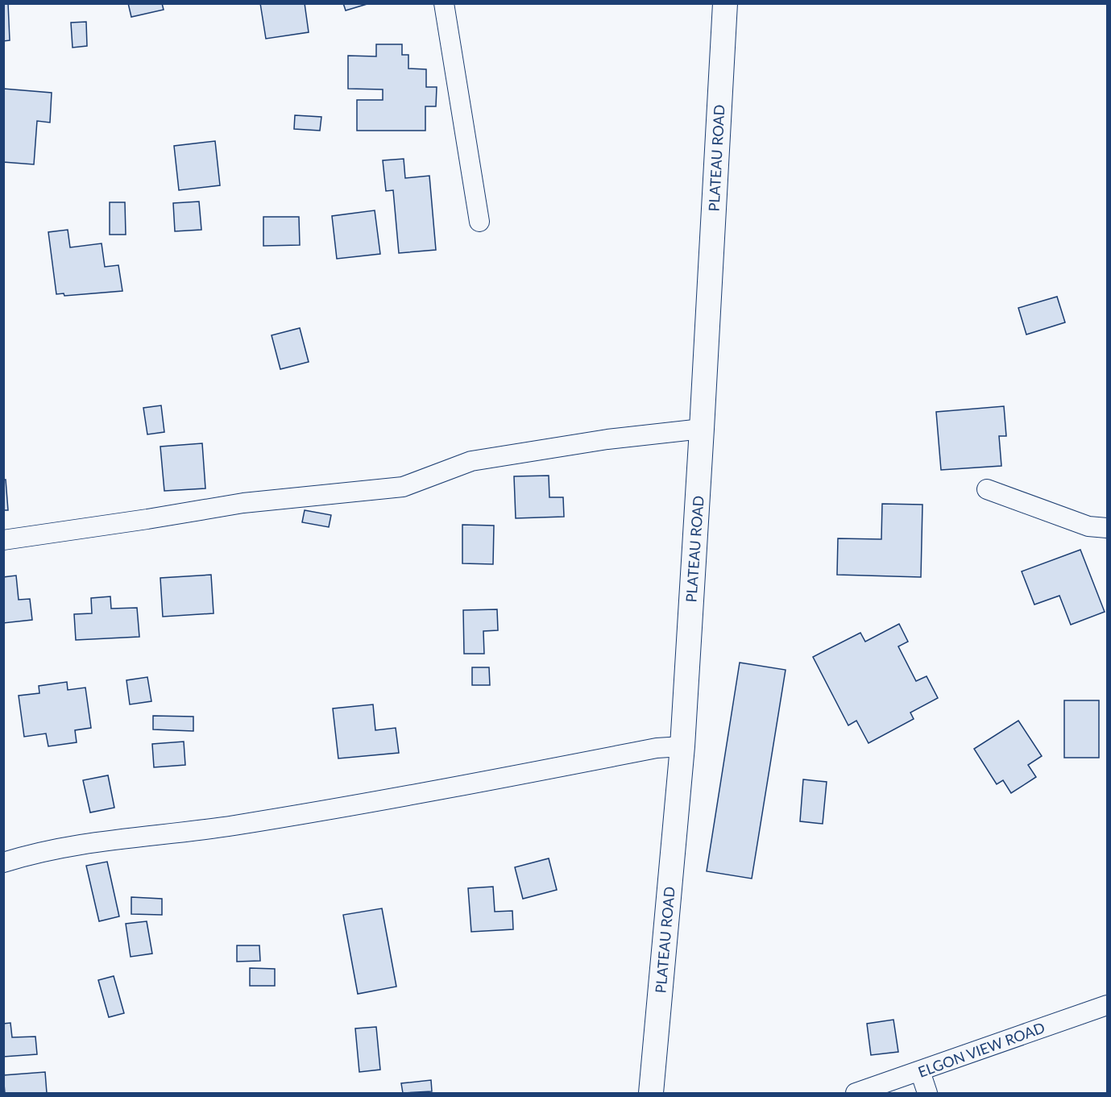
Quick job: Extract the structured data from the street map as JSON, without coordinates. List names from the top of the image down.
{
  "streets": {
    "street": ["PLATEAU ROAD", "ELGON VIEW ROAD"]
  }
}
